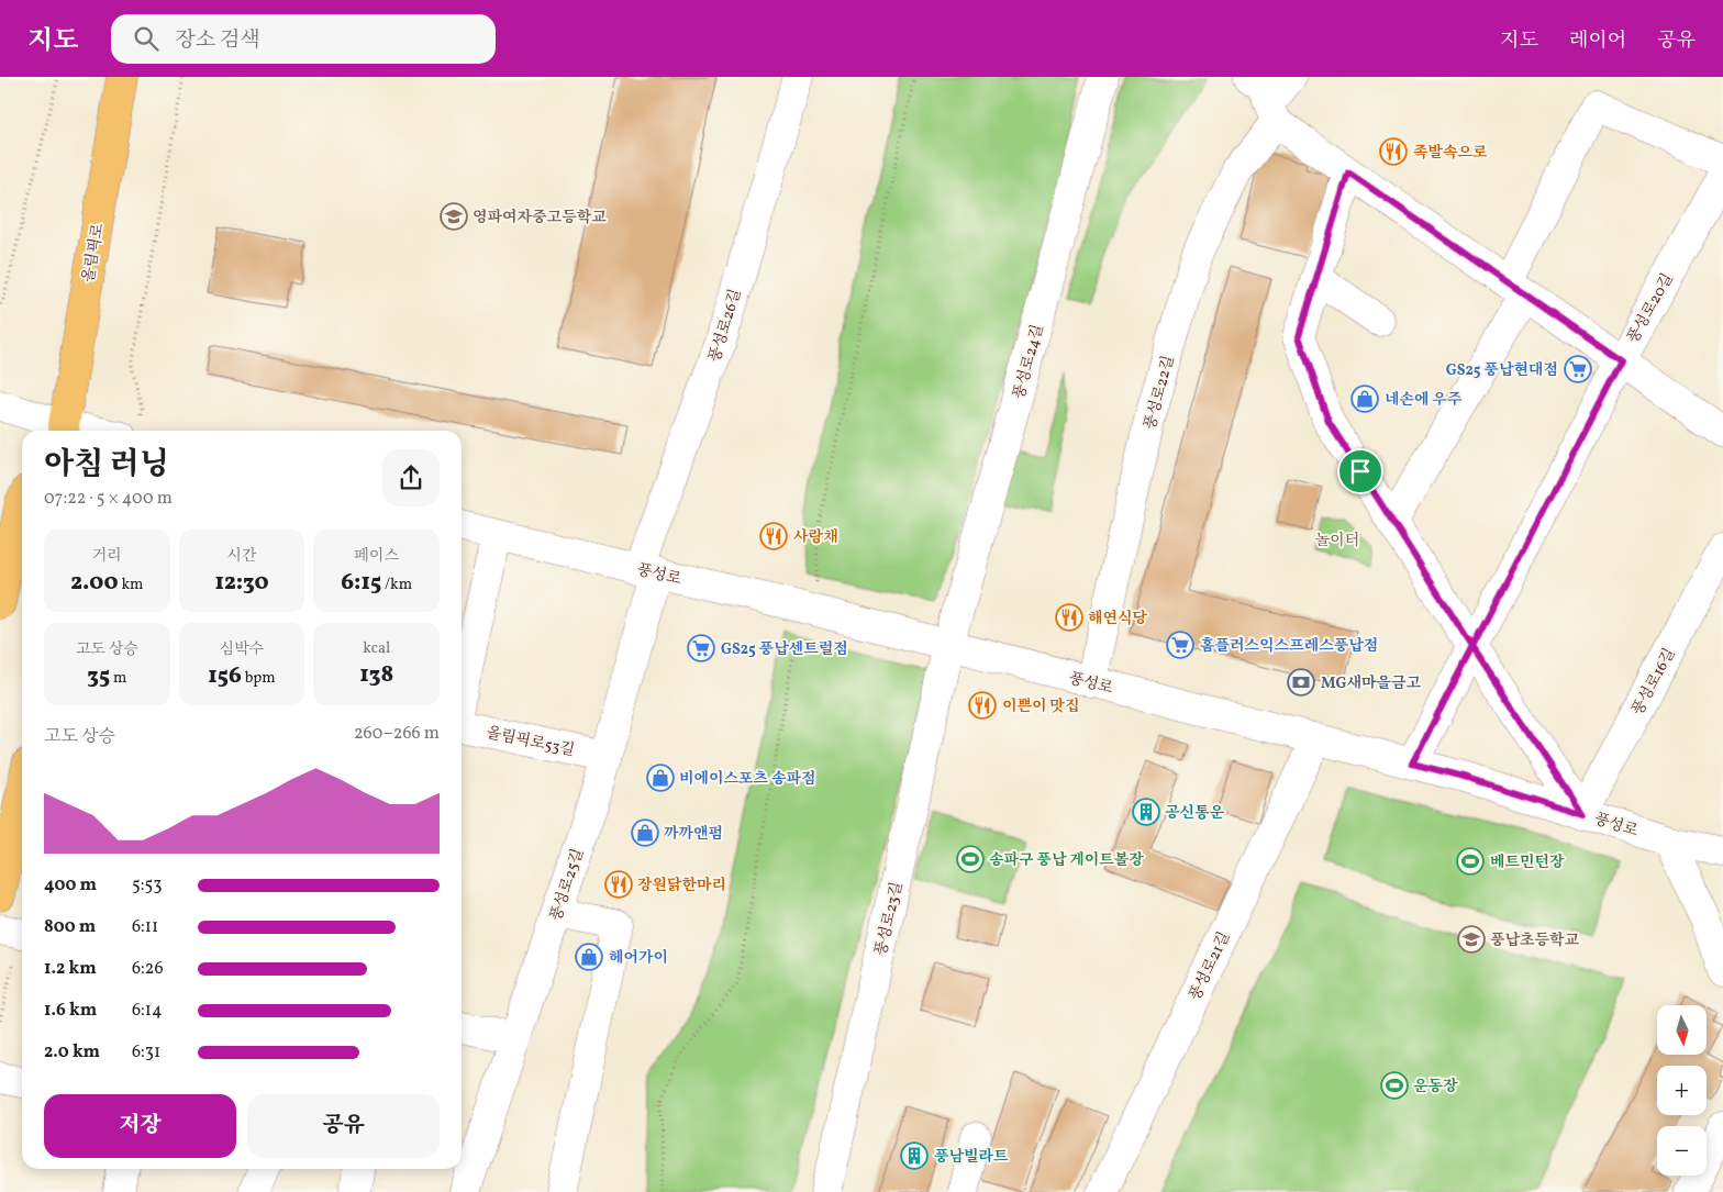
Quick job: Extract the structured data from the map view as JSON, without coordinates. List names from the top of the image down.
{
  "streets": {
    "main road": ["올림픽로"],
    "street": [
      "풍성로20길",
      "풍성로26길",
      "풍성로24길",
      "풍성로22길",
      "풍성로",
      "풍성로16길",
      "올림픽로53길",
      "풍성로25길",
      "풍성로23길",
      "풍성로21길"
    ]
  },
  "crossings": [
    ["풍성로20길", "풍성로"],
    ["풍성로26길", "풍성로"],
    ["풍성로26길", "풍성로25길"],
    ["풍성로24길", "풍성로"],
    ["풍성로24길", "풍성로23길"],
    ["풍성로22길", "풍성로"],
    ["풍성로", "풍성로16길"],
    ["풍성로", "풍성로25길"],
    ["풍성로", "풍성로23길"],
    ["풍성로", "풍성로21길"],
    ["올림픽로53길", "풍성로25길"]
  ],
  "parks": ["놀이터"],
  "places": {
    "restaurant": [
      "족발속으로",
      "사랑채",
      "해연식당",
      "이쁜이 맛집",
      "장원닭한마리"
    ],
    "school or university": ["영파여자중고등학교", "풍납초등학교"],
    "supermarket": ["GS25 풍납현대점", "홈플러스익스프레스풍납점", "GS25 풍납센트럴점"],
    "shop": [
      "네손에 우주",
      "비에이스포츠 송파점",
      "까까앤펌",
      "헤어가이"
    ],
    "bank": ["MG새마을금고"],
    "building": ["공신통운", "풍남빌라트"],
    "sports": ["송파구 풍납 게이트볼장", "베트민턴장", "운동장"]
  },
  "north": "bottom",
  "page": {
    "header": "지도",
    "search": "장소 검색",
    "nav": ["지도", "레이어", "공유"],
    "heading": ["아침 러닝", "07:22 · 5 × 400 m"],
    "stats": [
      ["거리", "2.00 km"],
      ["시간", "12:30"],
      ["페이스", "6:15 /km"],
      ["고도 상승", "35 m"],
      ["심박수", "156 bpm"],
      ["kcal", "138"]
    ],
    "chart": ["고도 상승", "260–266 m"],
    "list": [
      {
        "name": "400 m",
        "note": "5:53"
      },
      {
        "name": "800 m",
        "note": "6:11"
      },
      {
        "name": "1.2 km",
        "note": "6:26"
      },
      {
        "name": "1.6 km",
        "note": "6:14"
      },
      {
        "name": "2.0 km",
        "note": "6:31"
      }
    ],
    "map_buttons": ["+", "−"],
    "buttons": ["저장", "공유"]
  }
}
